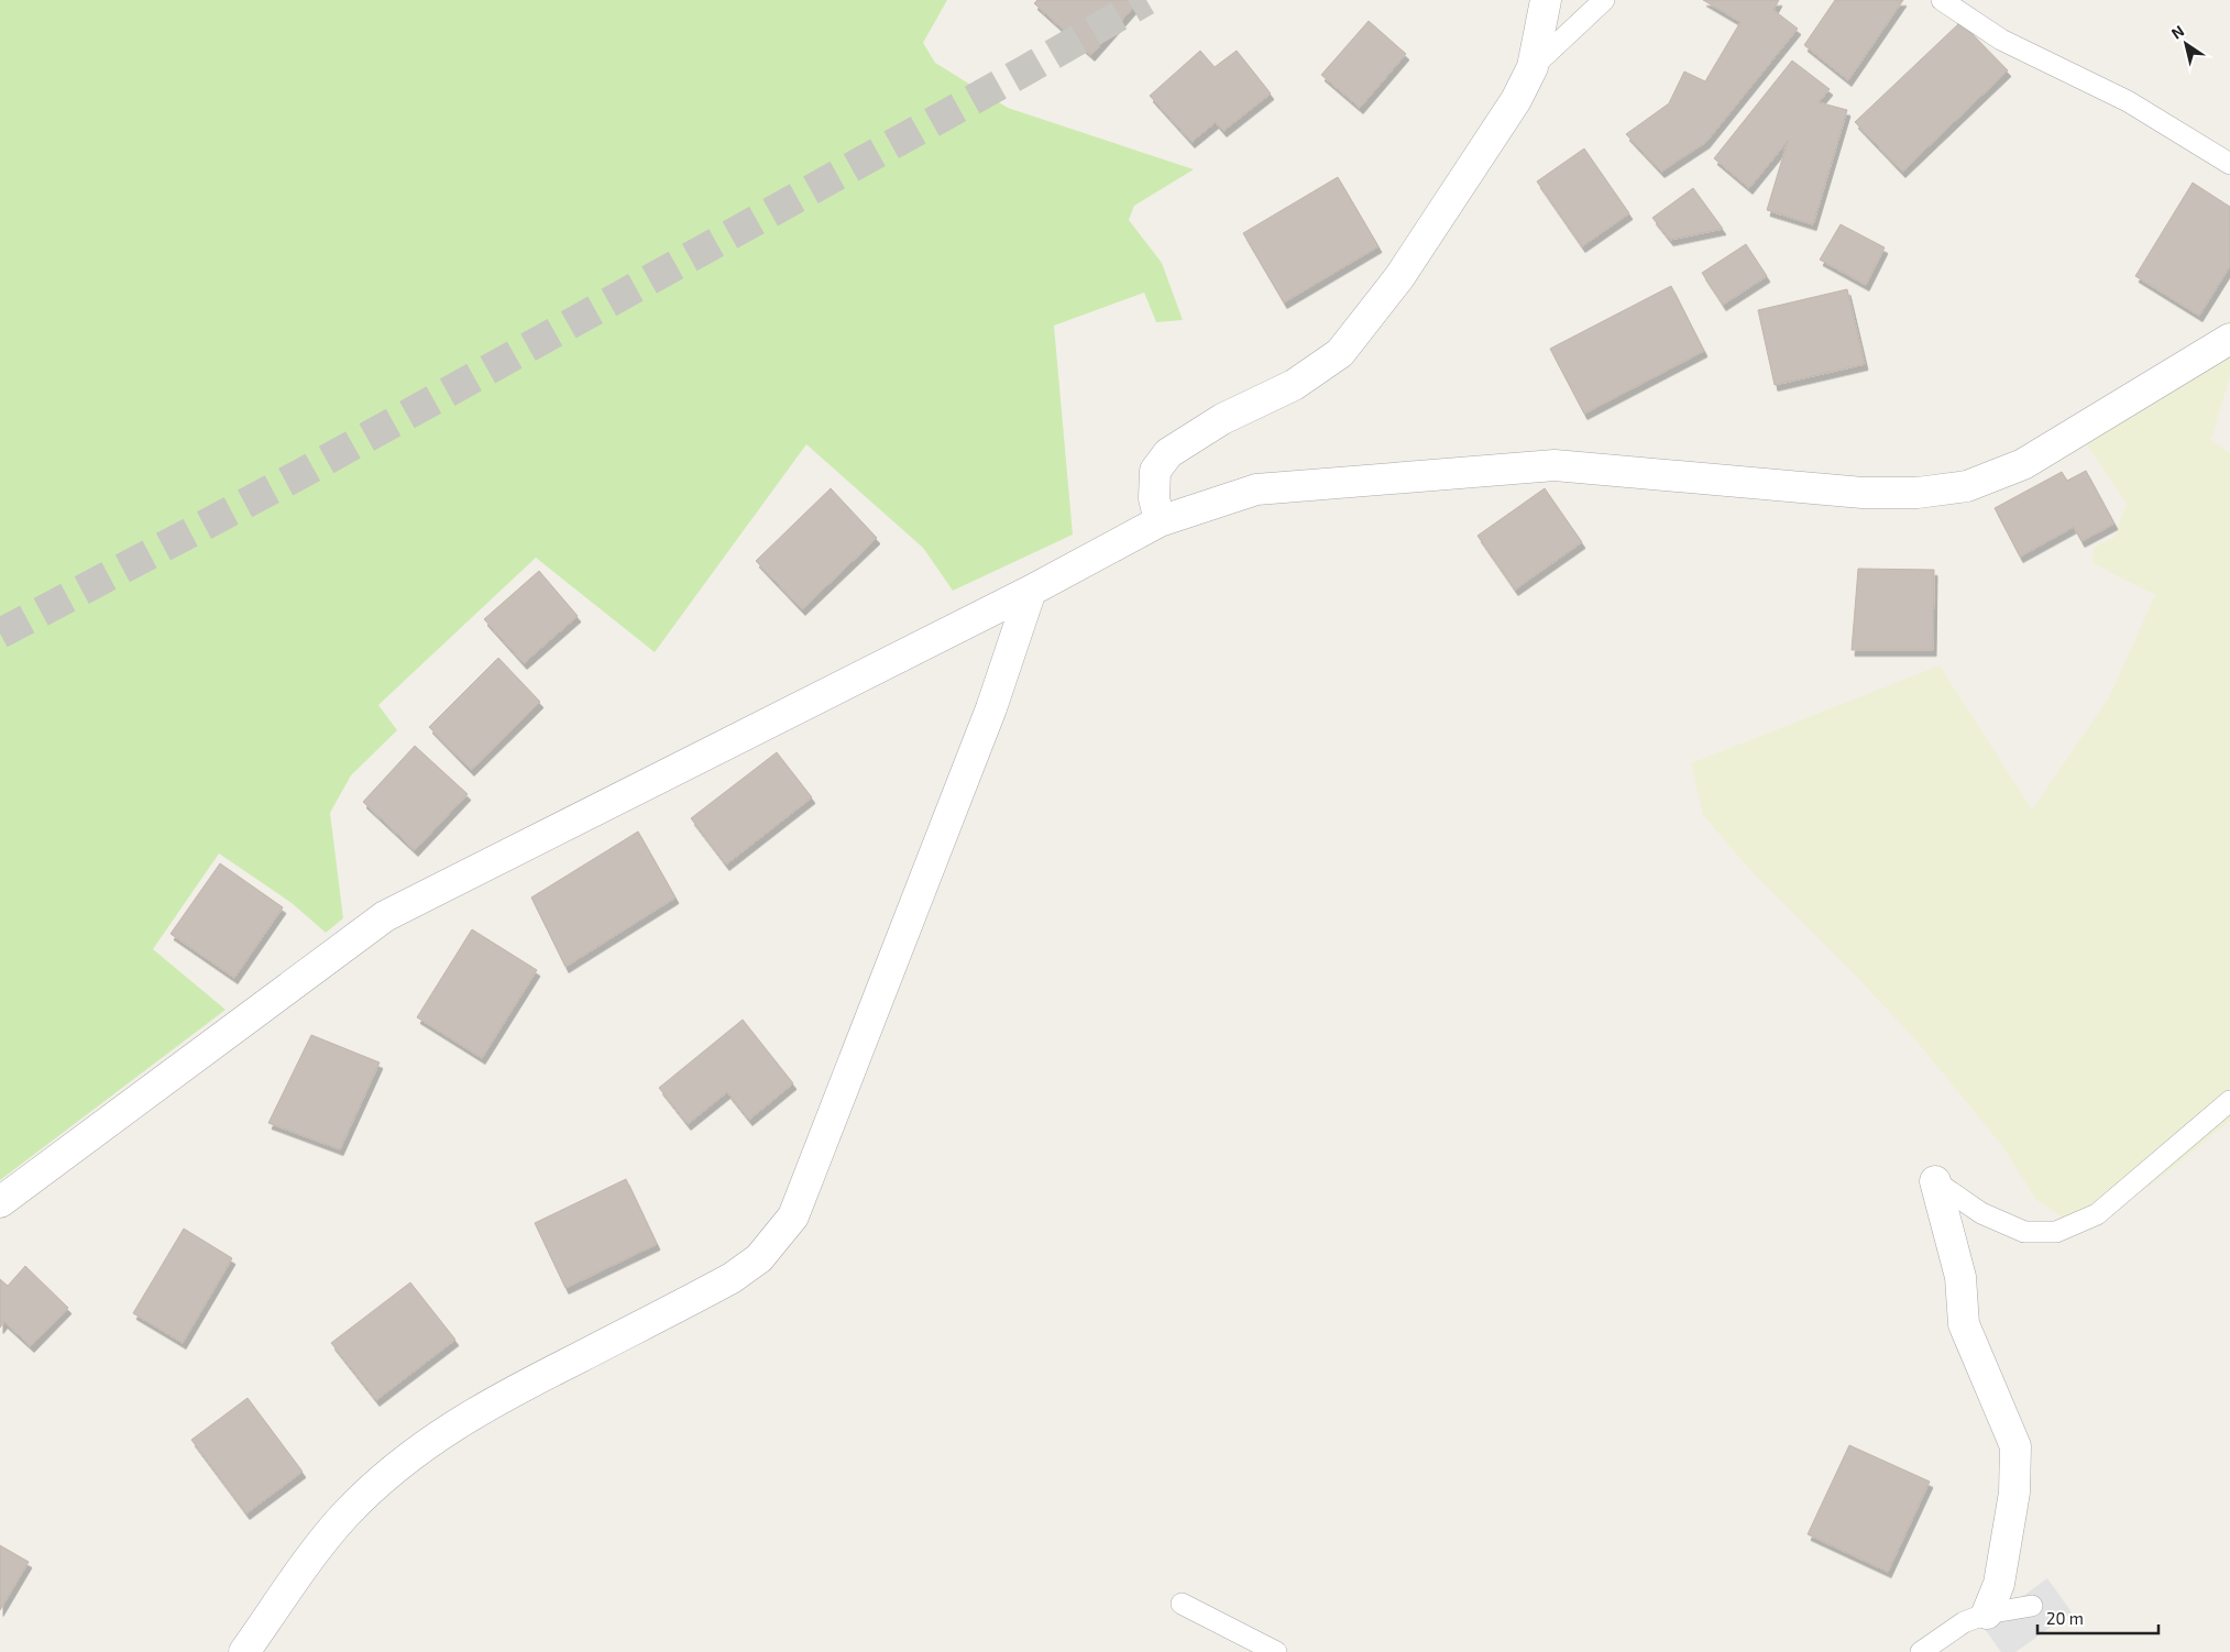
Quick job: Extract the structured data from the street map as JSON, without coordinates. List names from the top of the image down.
{
  "scale_bar": "20 m",
  "north": "top left"
}
